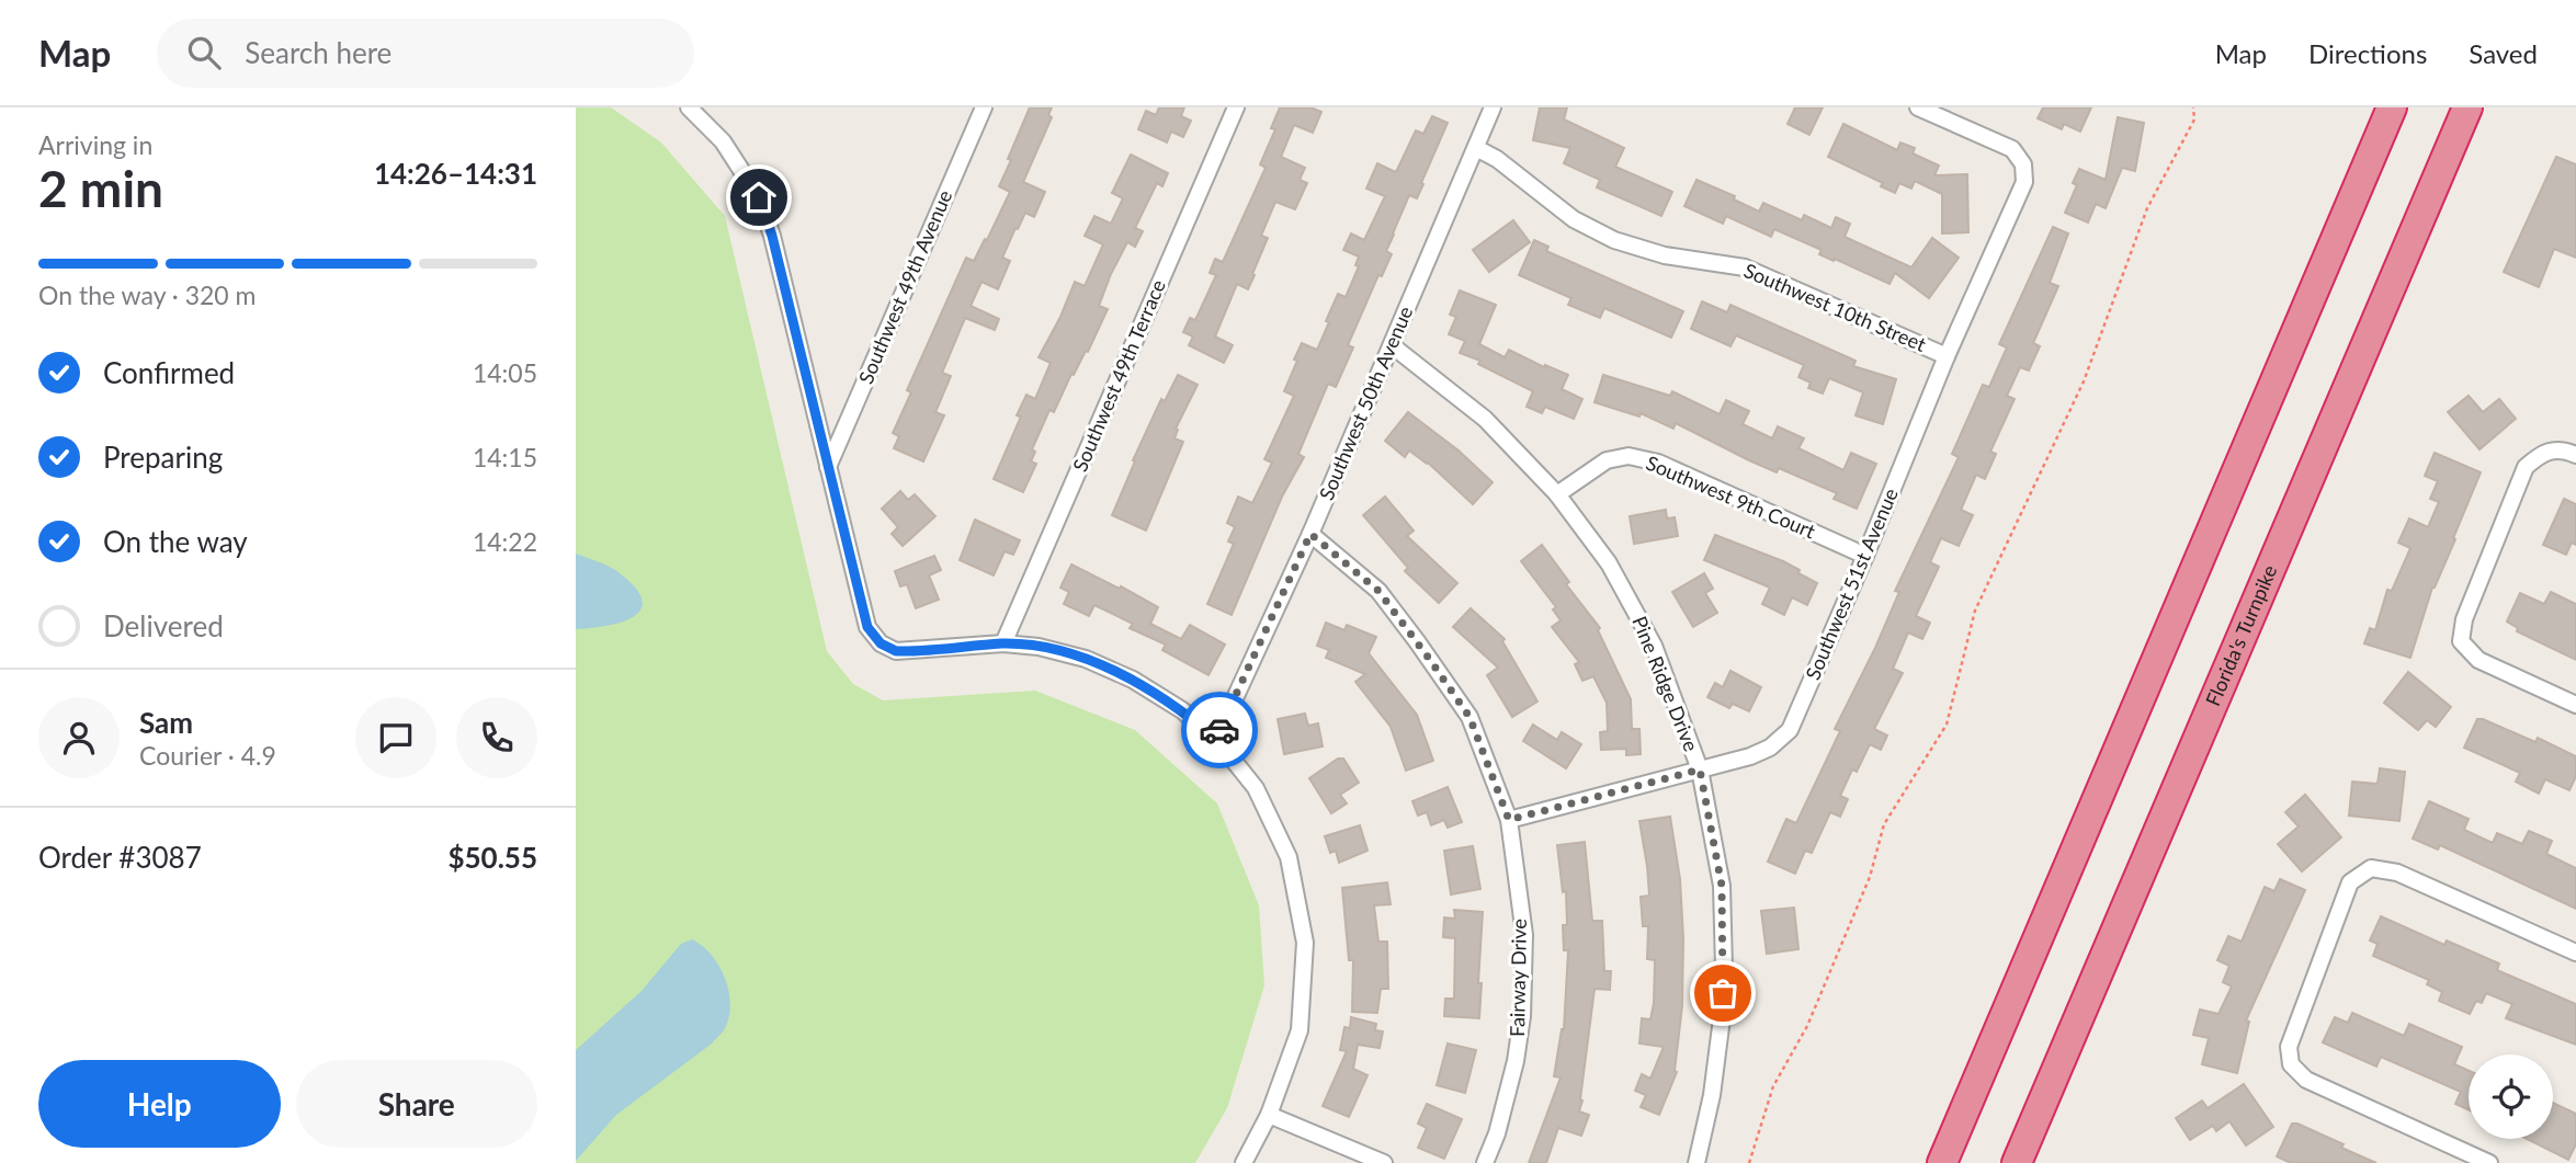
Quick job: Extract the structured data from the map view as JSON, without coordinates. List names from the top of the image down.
{
  "streets": {
    "highway": ["Florida's Turnpike"],
    "street": [
      "Southwest 49th Avenue",
      "Southwest 10th Street",
      "Southwest 49th Terrace",
      "Southwest 50th Avenue",
      "Southwest 9th Court",
      "Southwest 51st Avenue",
      "Pine Ridge Drive",
      "Fairway Drive"
    ]
  },
  "crossings": [
    ["Southwest 10th Street", "Southwest 50th Avenue"],
    ["Southwest 10th Street", "Southwest 51st Avenue"],
    ["Southwest 50th Avenue", "Pine Ridge Drive"],
    ["Southwest 50th Avenue", "Fairway Drive"],
    ["Southwest 9th Court", "Southwest 51st Avenue"],
    ["Southwest 9th Court", "Pine Ridge Drive"],
    ["Southwest 51st Avenue", "Pine Ridge Drive"],
    ["Southwest 51st Avenue", "Fairway Drive"]
  ],
  "page": {
    "header": "Map",
    "search": "Search here",
    "nav": ["Map", "Directions", "Saved"],
    "heading": ["2 min", "Arriving in", "14:26–14:31"],
    "panel": [
      "Sam",
      "Courier · 4.9",
      "Order #3087",
      "$50.55"
    ],
    "bar": "On the way · 320 m",
    "list": [
      ["Confirmed", "14:05"],
      ["Preparing", "14:15"],
      ["On the way", "14:22"],
      "Delivered"
    ],
    "buttons": ["Help", "Share"]
  }
}
